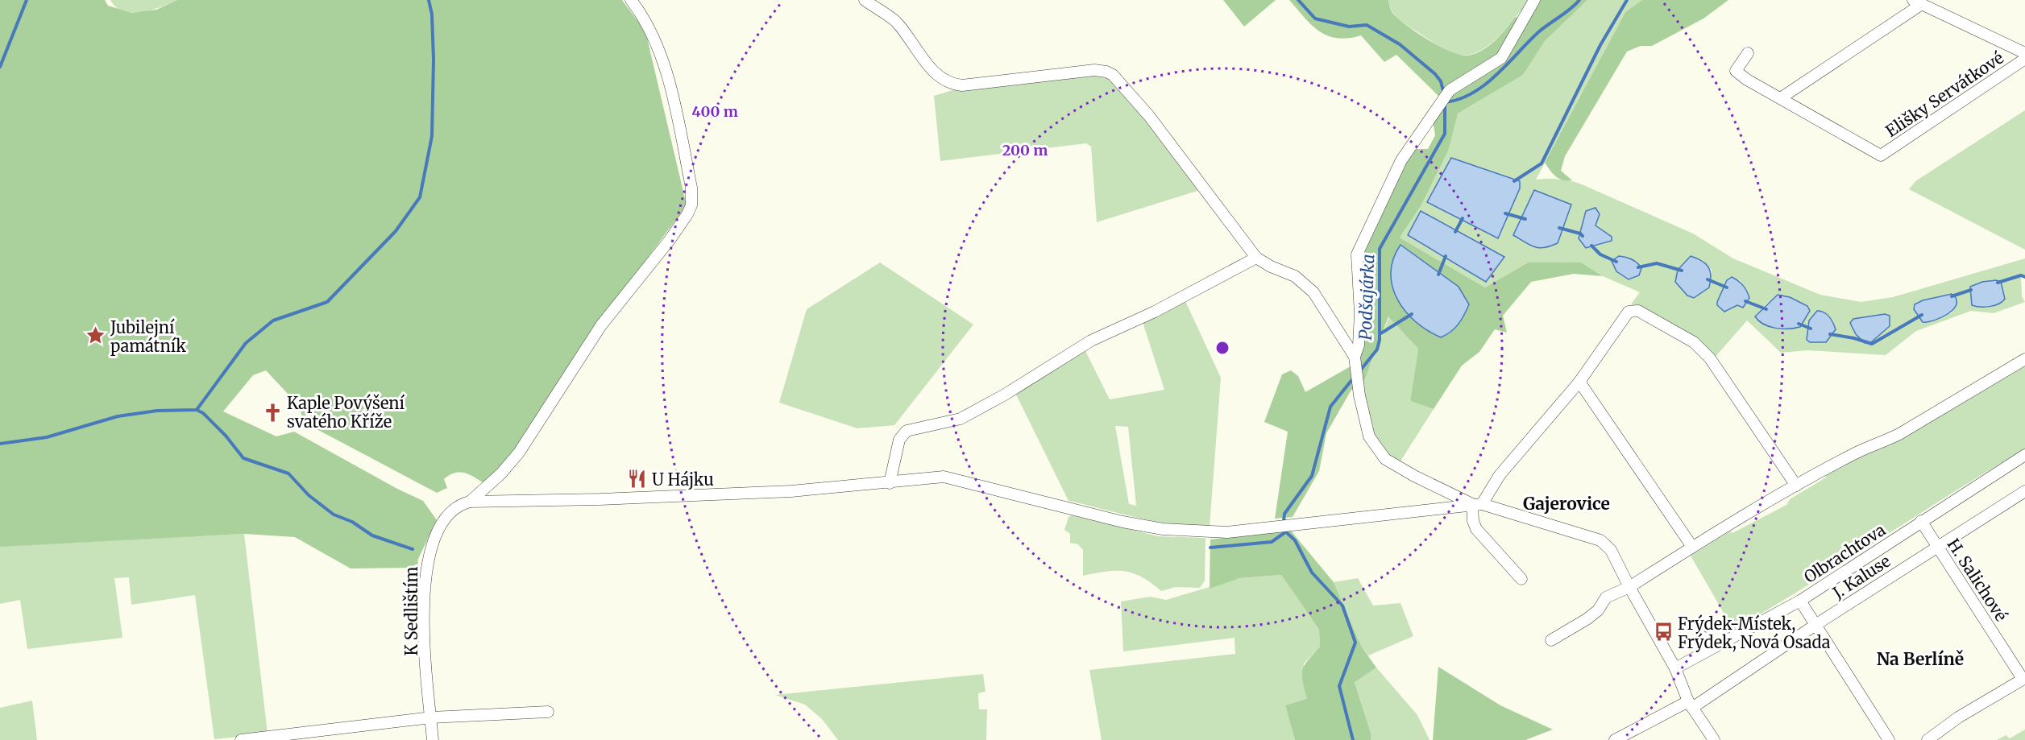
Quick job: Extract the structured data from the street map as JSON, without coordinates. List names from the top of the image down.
{
  "streets": {
    "street": [
      "Elišky Servátkové",
      "Olbrachtova",
      "J. Kaluse",
      "H. Salichové",
      "K Sedlištím"
    ]
  },
  "crossings": [
    ["Olbrachtova", "H. Salichové"],
    ["J. Kaluse", "H. Salichové"]
  ],
  "districts": ["Gajerovice", "Na Berlíně"],
  "water": ["Podšajárka"],
  "places": {
    "place": ["Jubilejní památník"],
    "church": ["Kaple Povýšení svatého Kříže"],
    "restaurant": ["U Hájku"],
    "bus stop": ["Frýdek-Místek, Frýdek, Nová Osada"]
  },
  "rings": ["400 m", "200 m"]
}
